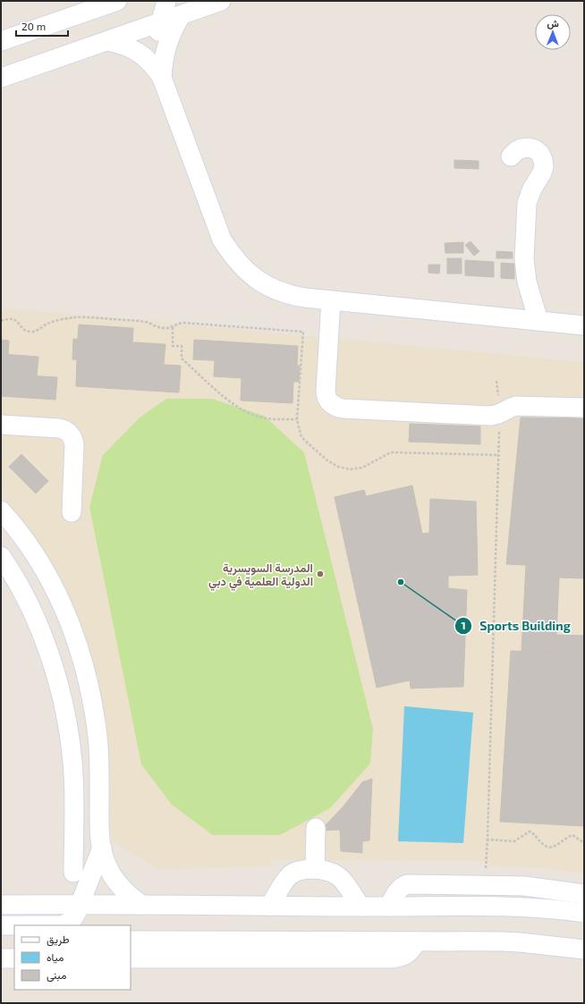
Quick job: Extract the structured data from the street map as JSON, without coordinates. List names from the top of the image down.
{
  "places": ["المدرسة السويسرية الدولية العلمية في دبي", "Sports Building"],
  "legend": ["طريق", "مياه", "مبنى"],
  "scale_bar": "20 m",
  "north": "top"
}
